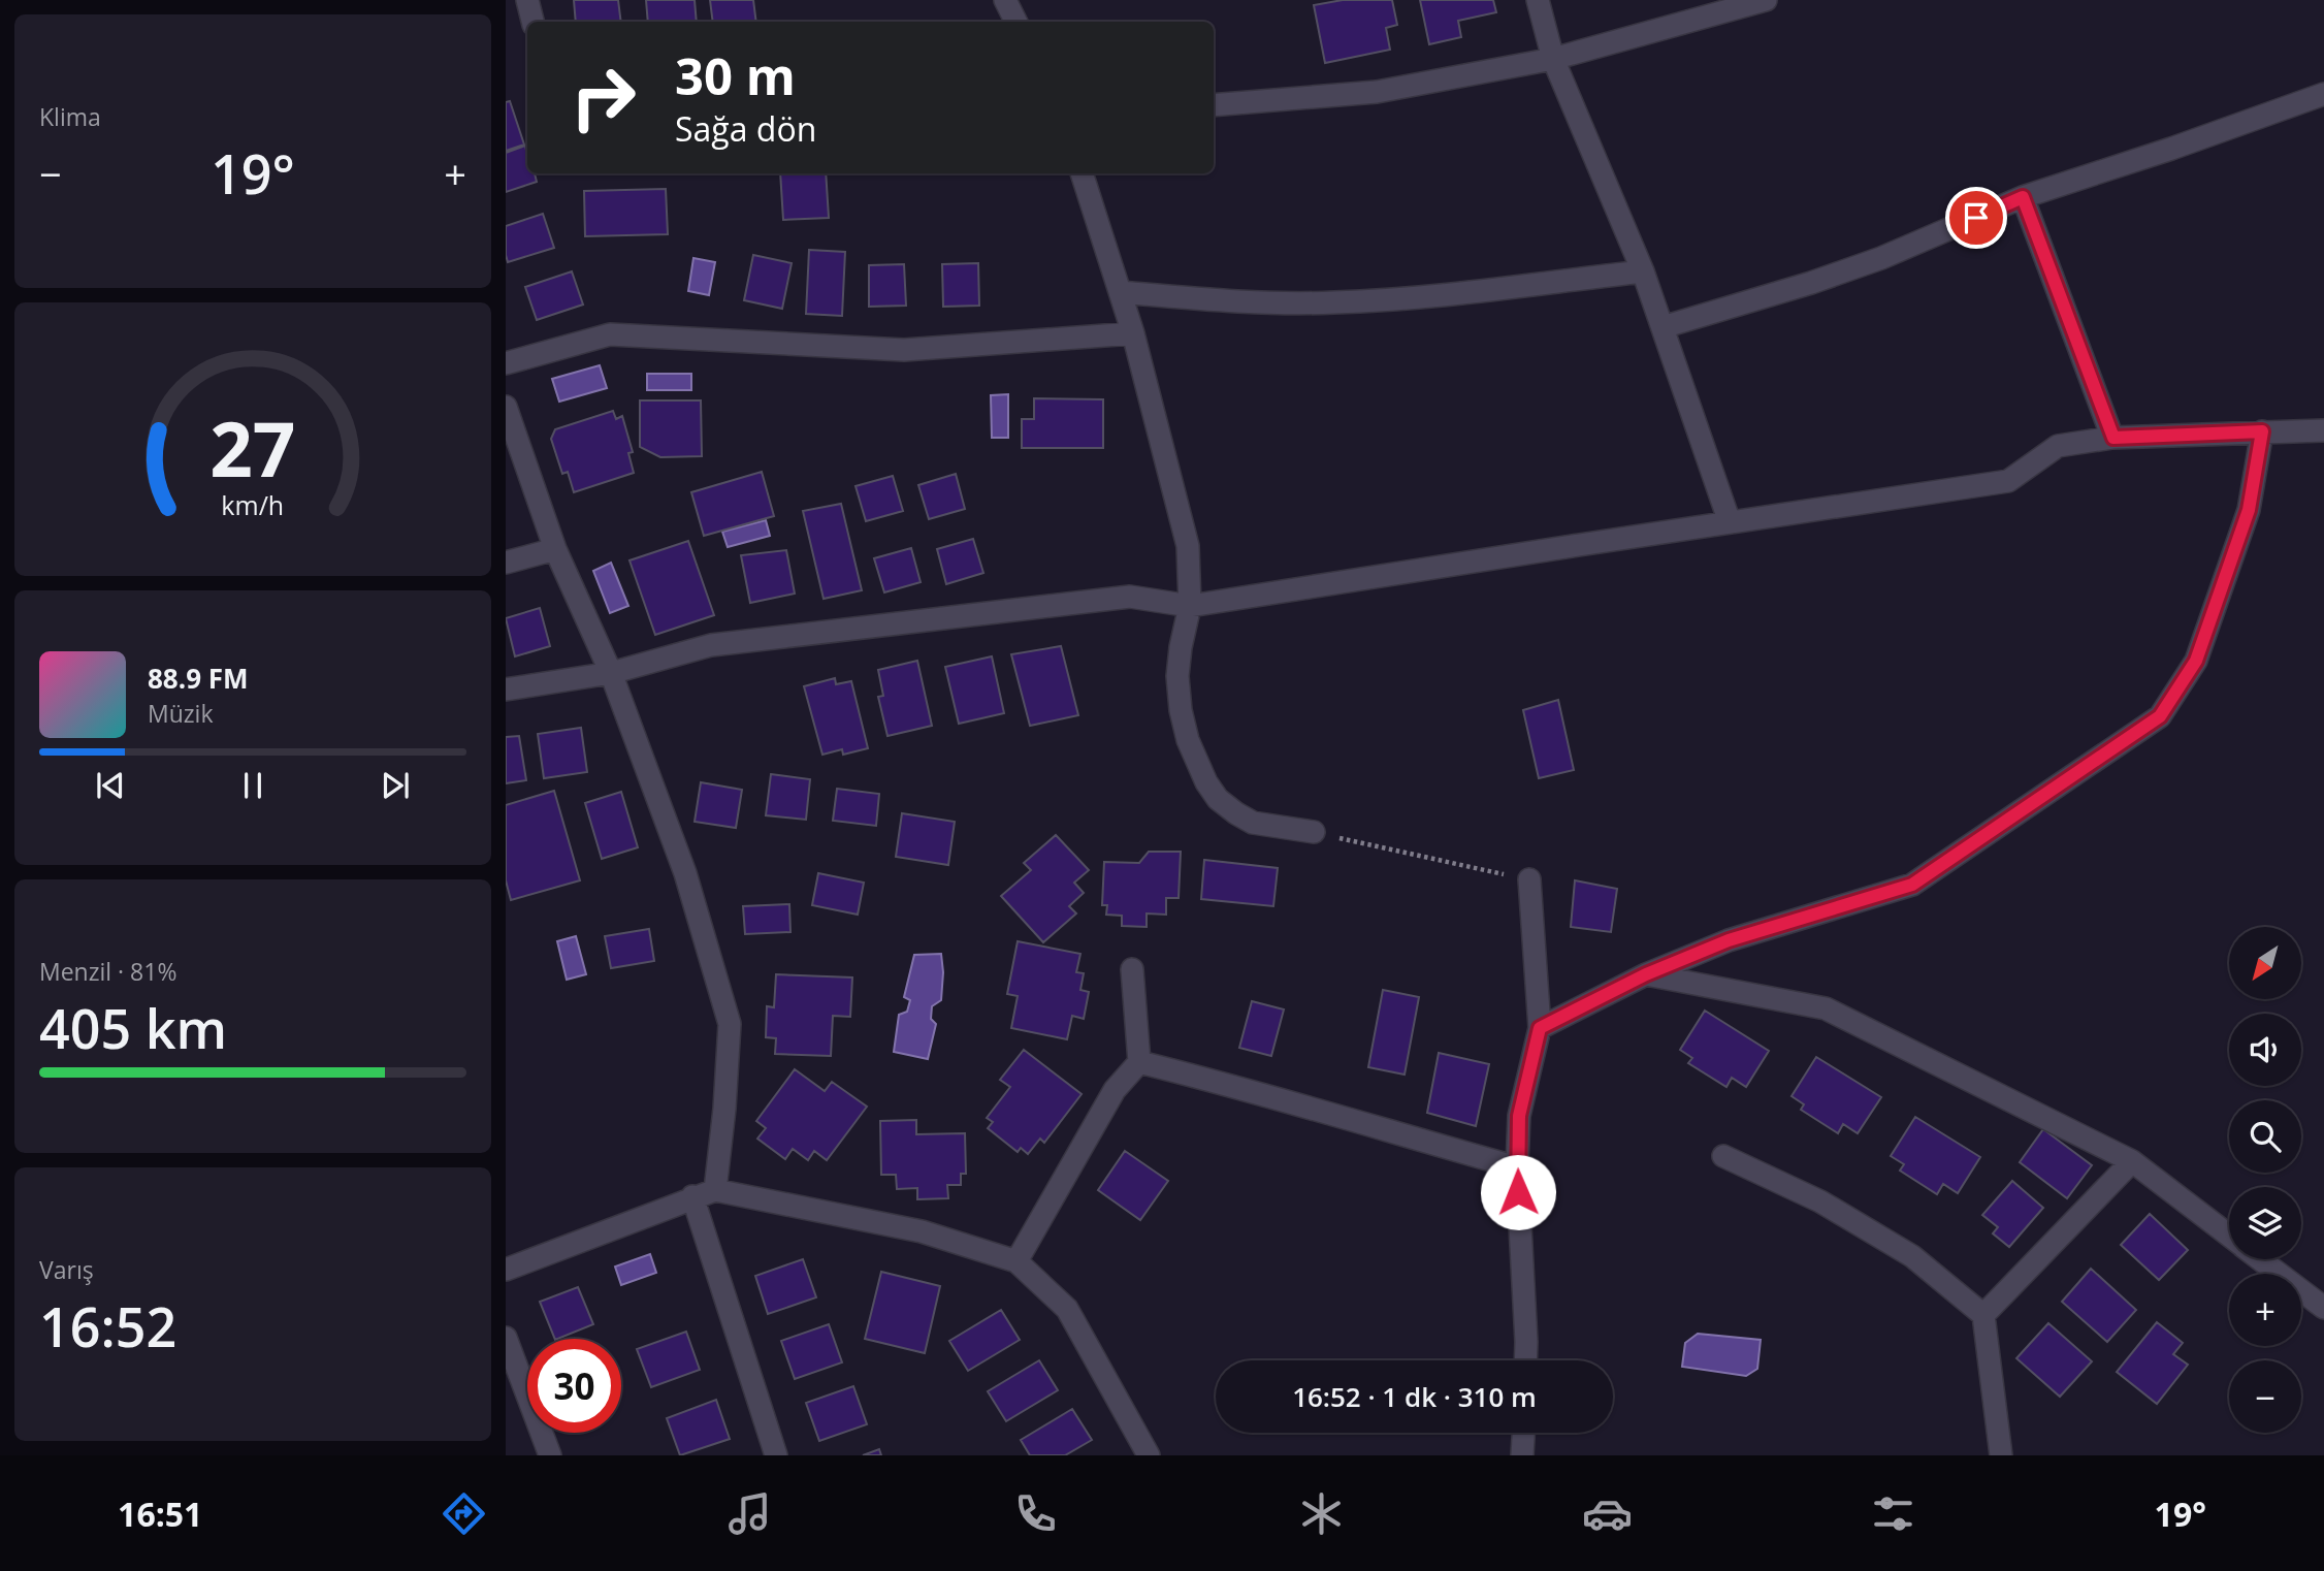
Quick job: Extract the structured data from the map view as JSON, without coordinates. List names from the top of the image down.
{
  "north": "bottom left",
  "page": {
    "tile": [
      "Klima",
      ["Menzil · 81%", "405 km"],
      ["Varış", "16:52"]
    ],
    "turn": ["30 m", "Sağa dön"],
    "heat": ["−", "19°", "+"],
    "song": ["88.9 FM", "Müzik"],
    "map_buttons": ["+", "−"],
    "limit": "30",
    "trip": "16:52 · 1 dk · 310 m",
    "tabs": ["16:51", "19°"],
    "gauge": ["27", "km/h"]
  }
}
